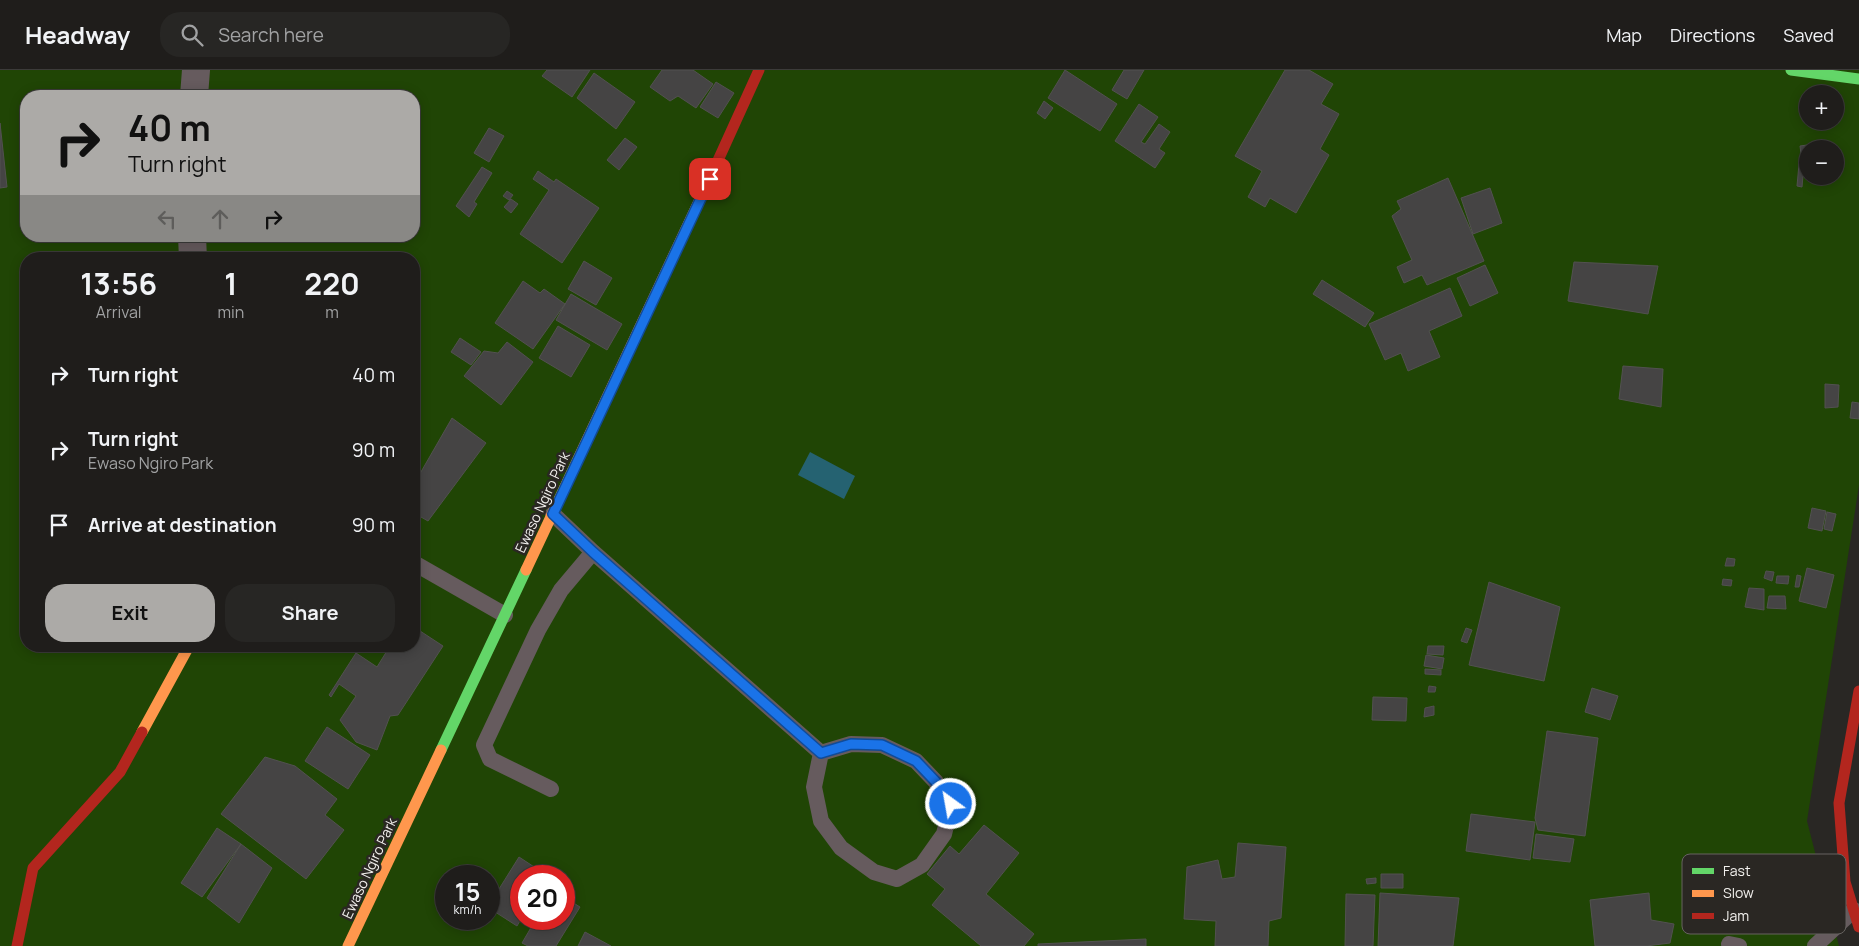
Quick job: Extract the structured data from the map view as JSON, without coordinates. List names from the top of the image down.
{
  "streets": {
    "street": ["Ewaso Ngiro Park"]
  },
  "legend": ["Fast", "Slow", "Jam"],
  "page": {
    "header": "Headway",
    "search": "Search here",
    "nav": ["Map", "Directions", "Saved"],
    "map_buttons": ["+", "−"],
    "turn": ["40 m", "Turn right"],
    "eta": [
      "13:56",
      "Arrival",
      "1",
      "min",
      "220",
      "m"
    ],
    "list": [
      {
        "name": "Turn right",
        "value": "40 m"
      },
      {
        "name": "Turn right",
        "note": "Ewaso Ngiro Park",
        "value": "90 m"
      },
      {
        "name": "Arrive at destination",
        "value": "90 m"
      }
    ],
    "buttons": ["Exit", "Share"],
    "speed": "15 km/h",
    "limit": "20"
  }
}
